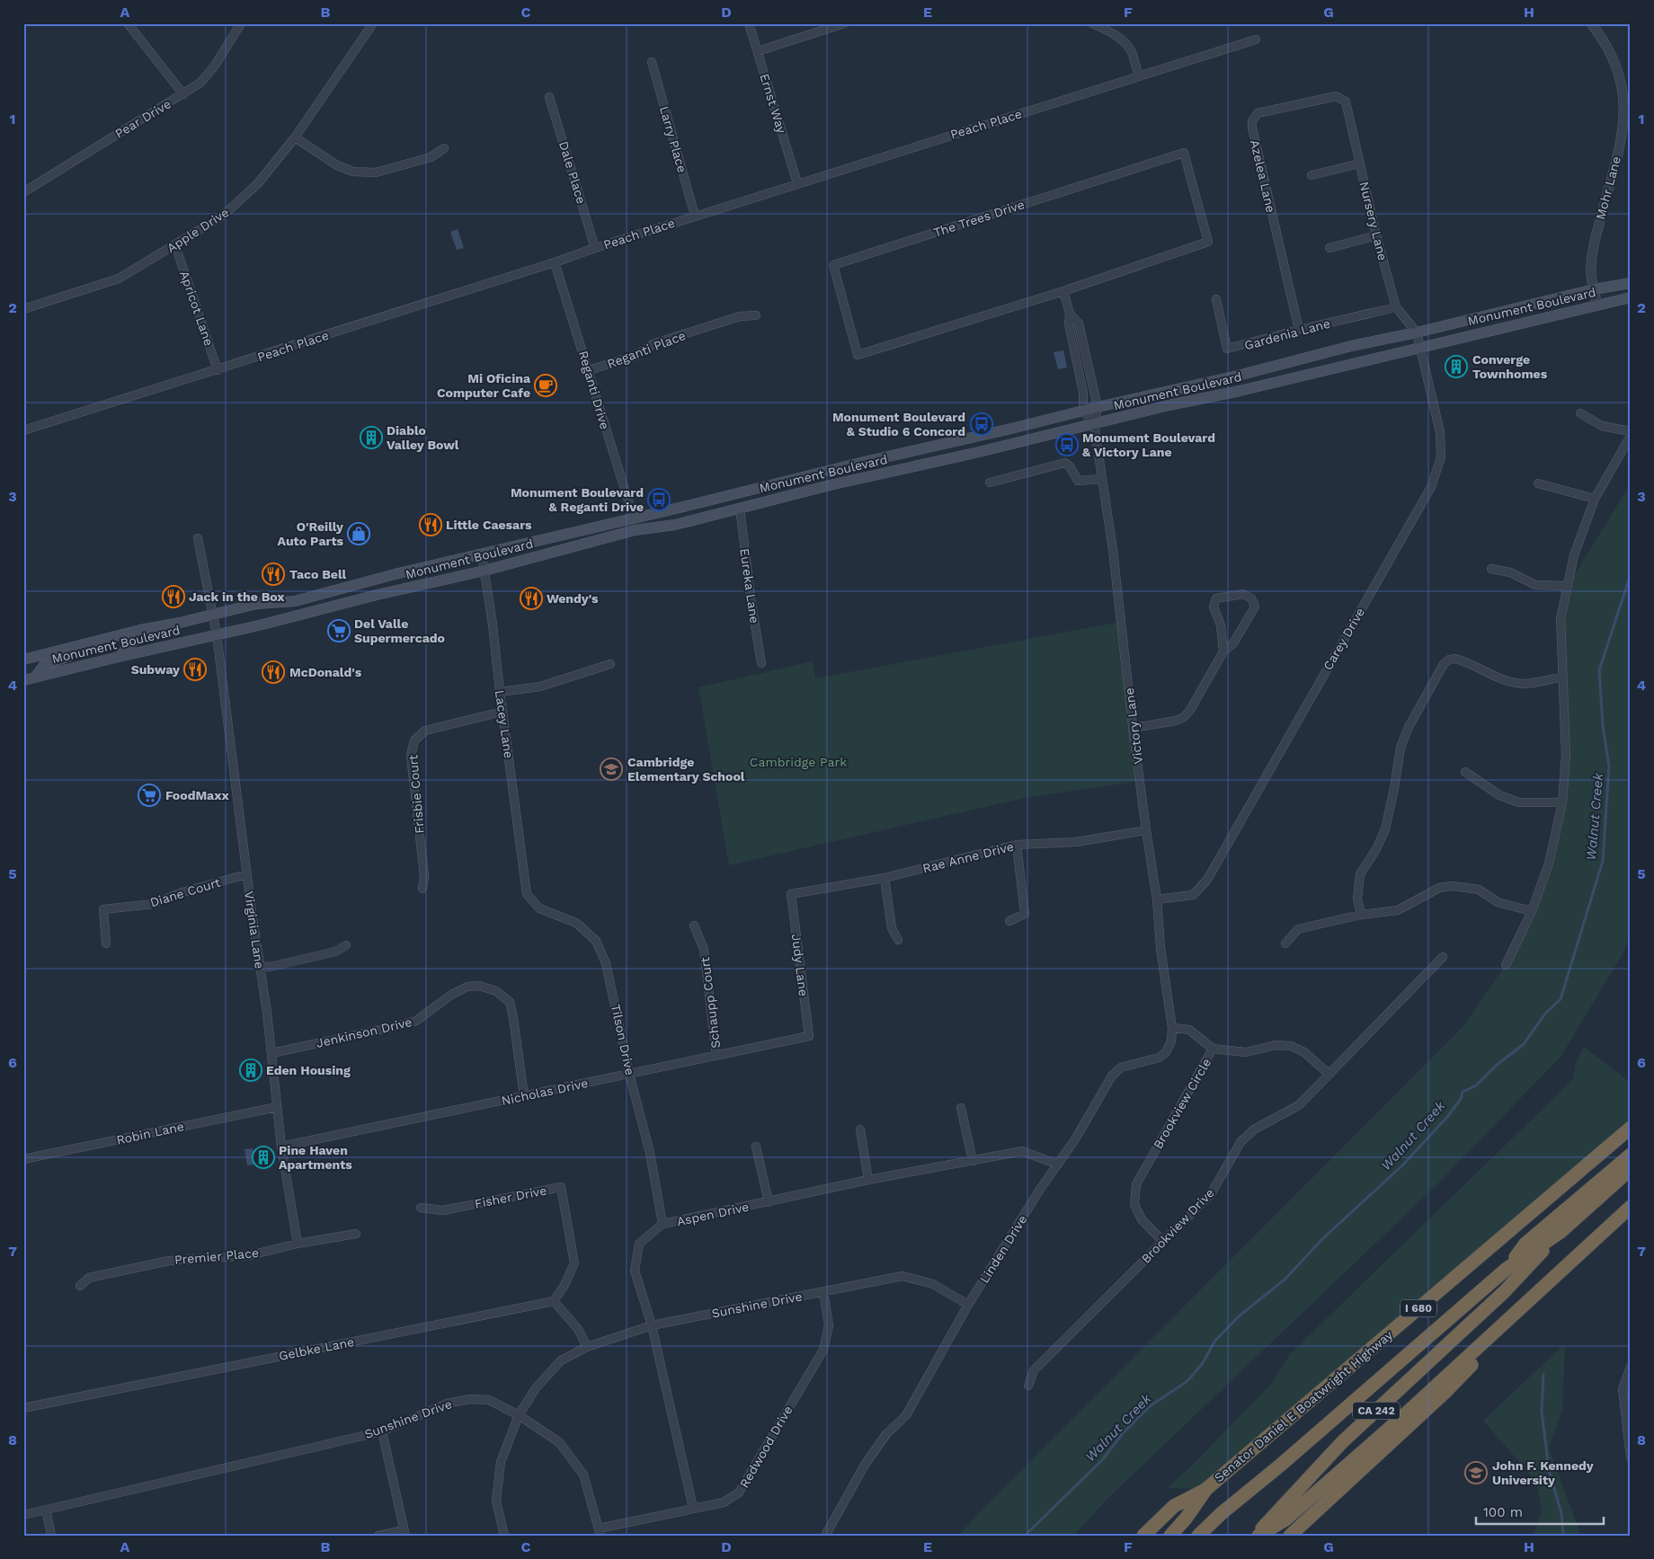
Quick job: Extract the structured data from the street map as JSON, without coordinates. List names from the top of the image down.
{
  "streets": {
    "highway": ["I 680", "Senator Daniel E Boatwright Highway", "CA 242"],
    "main road": ["Monument Boulevard"],
    "street": [
      "Ernst Way",
      "Pear Drive",
      "Peach Place",
      "Larry Place",
      "Dale Place",
      "Azelea Lane",
      "Mohr Lane",
      "The Trees Drive",
      "Nursery Lane",
      "Apple Drive",
      "Apricot Lane",
      "Gardenia Lane",
      "Reganti Place",
      "Reganti Drive",
      "Eureka Lane",
      "Carey Drive",
      "Lacey Lane",
      "Victory Lane",
      "Frisbie Court",
      "Rae Anne Drive",
      "Diane Court",
      "Virginia Lane",
      "Judy Lane",
      "Schaupp Court",
      "Jenkinson Drive",
      "Tilson Drive",
      "Nicholas Drive",
      "Brookview Circle",
      "Robin Lane",
      "Fisher Drive",
      "Aspen Drive",
      "Brookview Drive",
      "Linden Drive",
      "Premier Place",
      "Sunshine Drive",
      "Gelbke Lane",
      "Redwood Drive"
    ]
  },
  "crossings": [
    ["Ernst Way", "Peach Place"],
    ["Peach Place", "Larry Place"],
    ["Peach Place", "Dale Place"],
    ["Peach Place", "Apricot Lane"],
    ["Peach Place", "Reganti Drive"],
    ["Azelea Lane", "Nursery Lane"],
    ["Azelea Lane", "Gardenia Lane"],
    ["Mohr Lane", "Monument Boulevard"],
    ["Nursery Lane", "Monument Boulevard"],
    ["Nursery Lane", "Gardenia Lane"],
    ["Nursery Lane", "Carey Drive"],
    ["Apple Drive", "Apricot Lane"],
    ["Monument Boulevard", "Reganti Drive"],
    ["Monument Boulevard", "Eureka Lane"],
    ["Monument Boulevard", "Carey Drive"],
    ["Monument Boulevard", "Lacey Lane"],
    ["Monument Boulevard", "Victory Lane"],
    ["Monument Boulevard", "Virginia Lane"],
    ["Reganti Place", "Reganti Drive"],
    ["Carey Drive", "Victory Lane"],
    ["Lacey Lane", "Frisbie Court"],
    ["Lacey Lane", "Tilson Drive"],
    ["Victory Lane", "Rae Anne Drive"],
    ["Victory Lane", "Linden Drive"],
    ["Rae Anne Drive", "Judy Lane"],
    ["Diane Court", "Virginia Lane"],
    ["Virginia Lane", "Jenkinson Drive"],
    ["Virginia Lane", "Nicholas Drive"],
    ["Virginia Lane", "Robin Lane"],
    ["Virginia Lane", "Premier Place"],
    ["Judy Lane", "Nicholas Drive"],
    ["Schaupp Court", "Nicholas Drive"],
    ["Jenkinson Drive", "Nicholas Drive"],
    ["Tilson Drive", "Nicholas Drive"],
    ["Tilson Drive", "Aspen Drive"],
    ["Brookview Circle", "Brookview Drive"],
    ["Fisher Drive", "Gelbke Lane"],
    ["Aspen Drive", "Linden Drive"],
    ["Aspen Drive", "Sunshine Drive"],
    ["Aspen Drive", "Redwood Drive"],
    ["Linden Drive", "Sunshine Drive"],
    ["Sunshine Drive", "Redwood Drive"],
    ["I 680", "CA 242"]
  ],
  "water": ["Walnut Creek"],
  "parks": ["Cambridge Park"],
  "places": {
    "building": [
      "Converge Townhomes",
      "Diablo Valley Bowl",
      "Eden Housing",
      "Pine Haven Apartments"
    ],
    "cafe": ["Mi Oficina Computer Cafe"],
    "bus stop": ["Monument Boulevard & Studio 6 Concord", "Monument Boulevard & Victory Lane", "Monument Boulevard & Reganti Drive"],
    "restaurant": [
      "Little Caesars",
      "Taco Bell",
      "Jack in the Box",
      "Wendy's",
      "Subway",
      "McDonald's"
    ],
    "shop": ["O'Reilly Auto Parts"],
    "supermarket": ["Del Valle Supermercado", "FoodMaxx"],
    "school or university": ["Cambridge Elementary School", "John F. Kennedy University"]
  },
  "scale_bar": "100 m",
  "grid": {
    "columns": [
      "A",
      "B",
      "C",
      "D",
      "E",
      "F",
      "G",
      "H"
    ],
    "rows": [
      "1",
      "2",
      "3",
      "4",
      "5",
      "6",
      "7",
      "8"
    ]
  }
}
